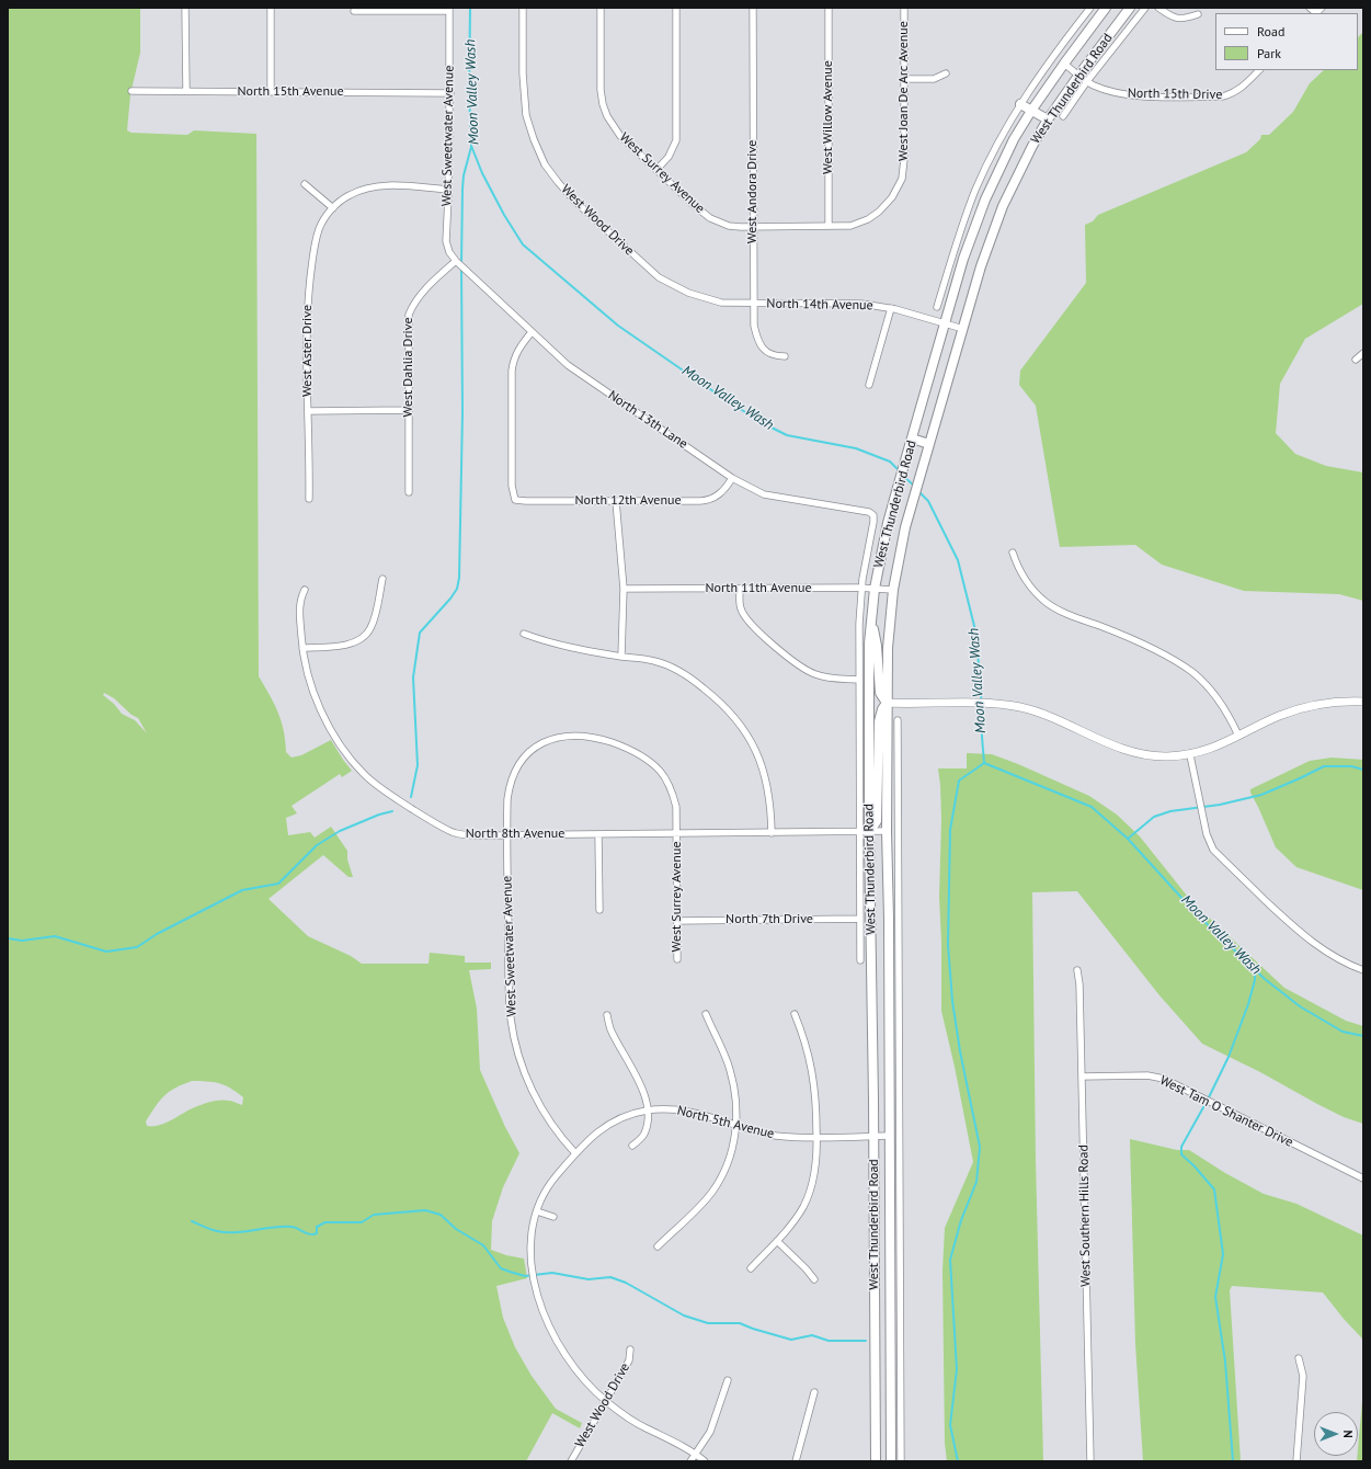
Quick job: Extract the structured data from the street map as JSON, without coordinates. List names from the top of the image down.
{
  "streets": {
    "main road": ["West Thunderbird Road"],
    "street": [
      "West Joan De Arc Avenue",
      "North 15th Avenue",
      "North 15th Drive",
      "West Willow Avenue",
      "West Sweetwater Avenue",
      "West Surrey Avenue",
      "West Andora Drive",
      "West Wood Drive",
      "North 14th Avenue",
      "West Aster Drive",
      "West Dahlia Drive",
      "North 13th Lane",
      "North 12th Avenue",
      "North 11th Avenue",
      "North 8th Avenue",
      "North 7th Drive",
      "West Tam O Shanter Drive",
      "North 5th Avenue",
      "West Southern Hills Road"
    ]
  },
  "crossings": [
    ["West Thunderbird Road", "North 15th Drive"],
    ["West Thunderbird Road", "North 14th Avenue"],
    ["West Thunderbird Road", "North 13th Lane"],
    ["West Thunderbird Road", "North 11th Avenue"],
    ["West Thunderbird Road", "North 8th Avenue"],
    ["West Thunderbird Road", "North 7th Drive"],
    ["West Thunderbird Road", "North 5th Avenue"],
    ["West Joan De Arc Avenue", "West Willow Avenue"],
    ["West Joan De Arc Avenue", "West Surrey Avenue"],
    ["North 15th Avenue", "West Sweetwater Avenue"],
    ["West Willow Avenue", "West Surrey Avenue"],
    ["West Sweetwater Avenue", "West Surrey Avenue"],
    ["West Sweetwater Avenue", "West Aster Drive"],
    ["West Sweetwater Avenue", "West Dahlia Drive"],
    ["West Sweetwater Avenue", "North 13th Lane"],
    ["West Sweetwater Avenue", "North 8th Avenue"],
    ["West Sweetwater Avenue", "North 5th Avenue"],
    ["West Surrey Avenue", "West Andora Drive"],
    ["West Surrey Avenue", "North 8th Avenue"],
    ["West Surrey Avenue", "North 7th Drive"],
    ["West Andora Drive", "West Wood Drive"],
    ["West Andora Drive", "North 14th Avenue"],
    ["West Wood Drive", "North 14th Avenue"],
    ["West Dahlia Drive", "North 13th Lane"],
    ["North 13th Lane", "North 12th Avenue"],
    ["West Tam O Shanter Drive", "West Southern Hills Road"]
  ],
  "water": ["Moon Valley Wash"],
  "legend": ["Road", "Park"],
  "north": "right"
}
